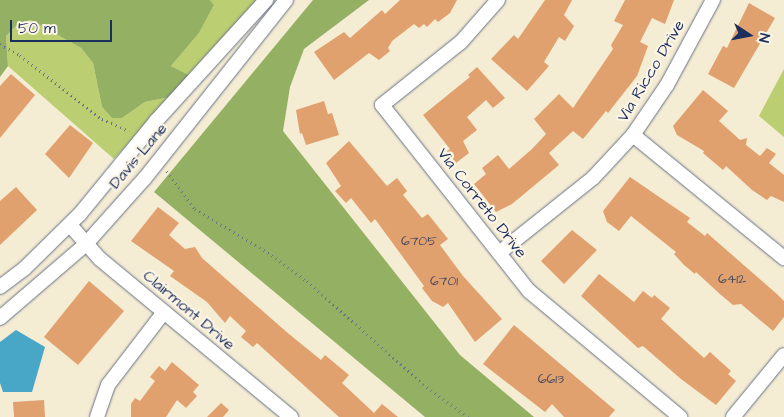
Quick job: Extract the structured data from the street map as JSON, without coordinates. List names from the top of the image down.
{
  "streets": {
    "street": [
      "Via Ricco Drive",
      "Davis Lane",
      "Via Correto Drive",
      "Clairmont Drive"
    ]
  },
  "crossings": [
    ["Via Ricco Drive", "Via Correto Drive"],
    ["Davis Lane", "Clairmont Drive"]
  ],
  "house_numbers": [
    "6705",
    "6412",
    "6701",
    "6613"
  ],
  "scale_bar": "50 m",
  "north": "right"
}
